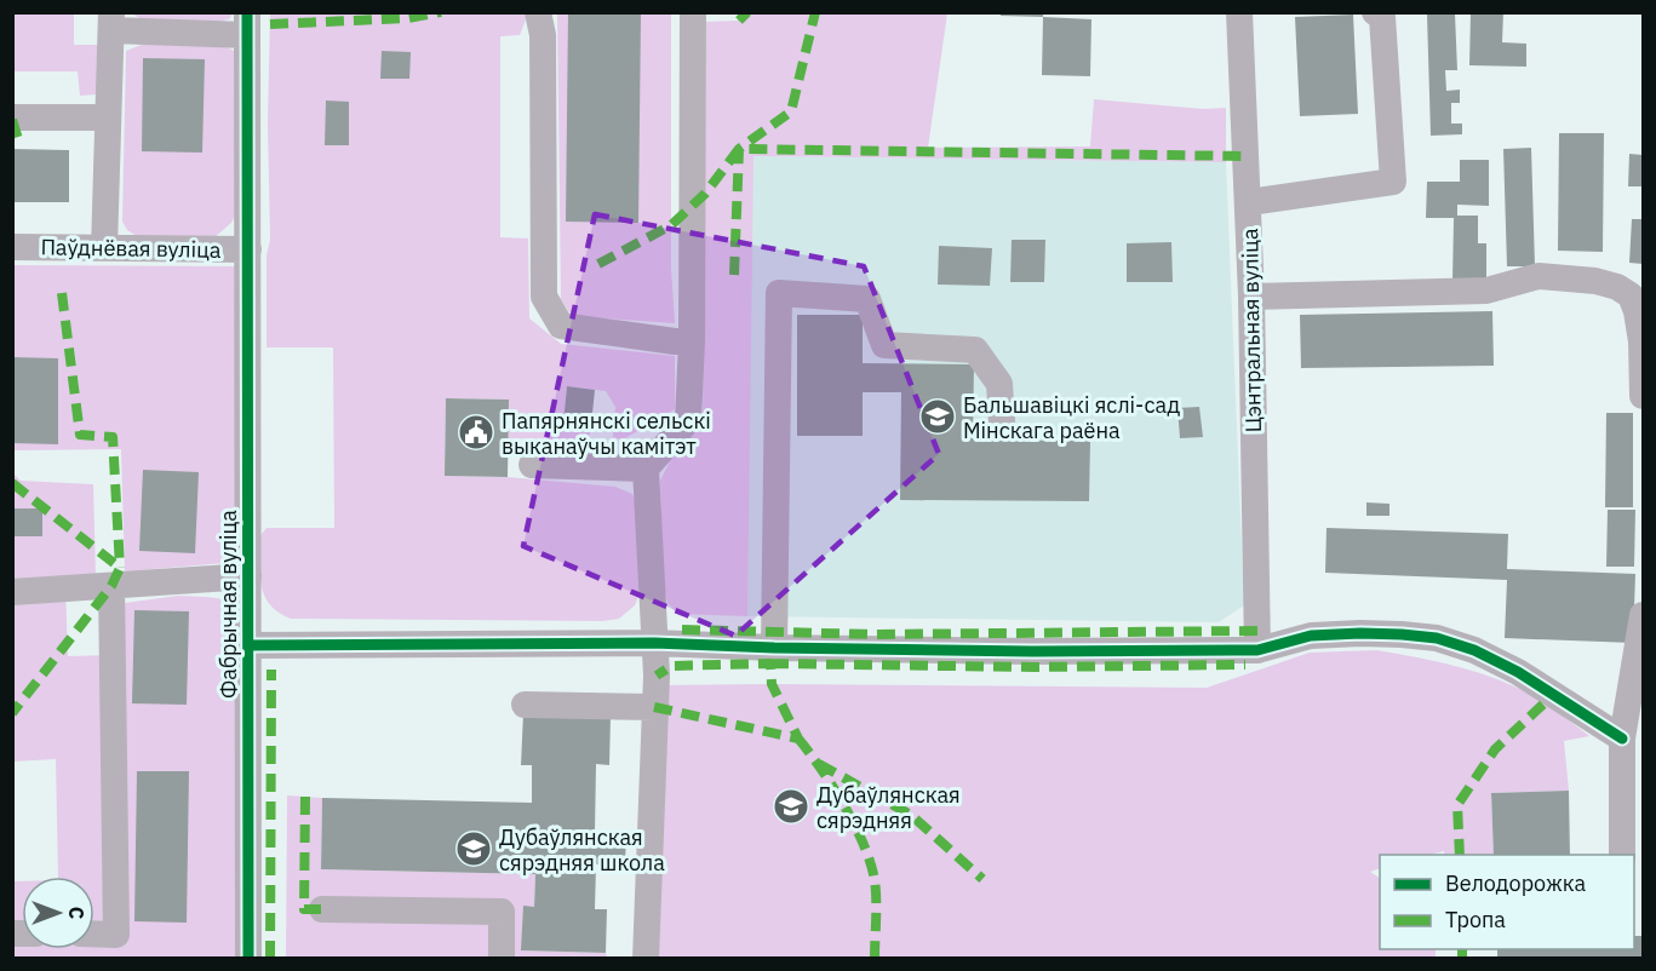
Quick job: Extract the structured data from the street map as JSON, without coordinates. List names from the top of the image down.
{
  "streets": {
    "street": ["Паўднёвая вуліца", "Цэнтральная вуліца", "Фабрычная вуліца"]
  },
  "crossings": [
    ["Паўднёвая вуліца", "Фабрычная вуліца"]
  ],
  "places": {
    "school or university": ["Бальшавіцкі яслі-сад Мінскага раёна", "Дубаўлянская сярэдняя", "Дубаўлянская сярэдняя школа"],
    "public building": ["Папярнянскі сельскі выканаўчы камітэт"]
  },
  "legend": ["Велодорожка", "Тропа"],
  "north": "right"
}
